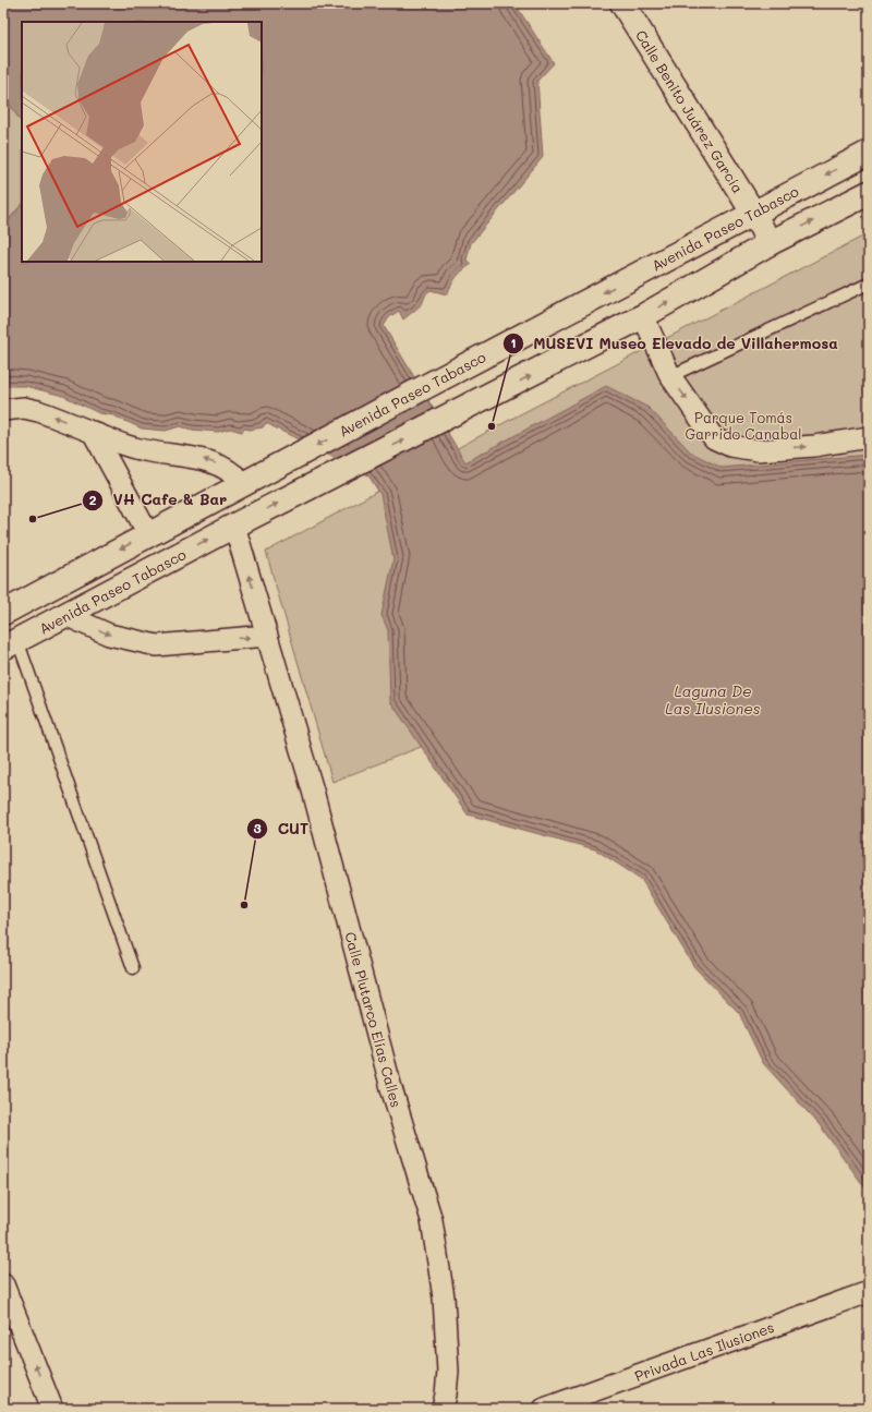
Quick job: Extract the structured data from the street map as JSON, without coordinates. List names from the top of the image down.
{
  "streets": {
    "main road": ["Calle Benito Juárez García", "Avenida Paseo Tabasco"],
    "street": ["Calle Plutarco Elías Calles", "Privada Las Ilusiones"]
  },
  "crossings": [
    ["Calle Benito Juárez García", "Avenida Paseo Tabasco"],
    ["Avenida Paseo Tabasco", "Calle Plutarco Elías Calles"]
  ],
  "water": ["Laguna De Las Ilusiones"],
  "parks": ["Parque Tomás Garrido Canabal"],
  "places": ["MUSEVI Museo Elevado de Villahermosa", "VH Cafe & Bar", "CUT"]
}
